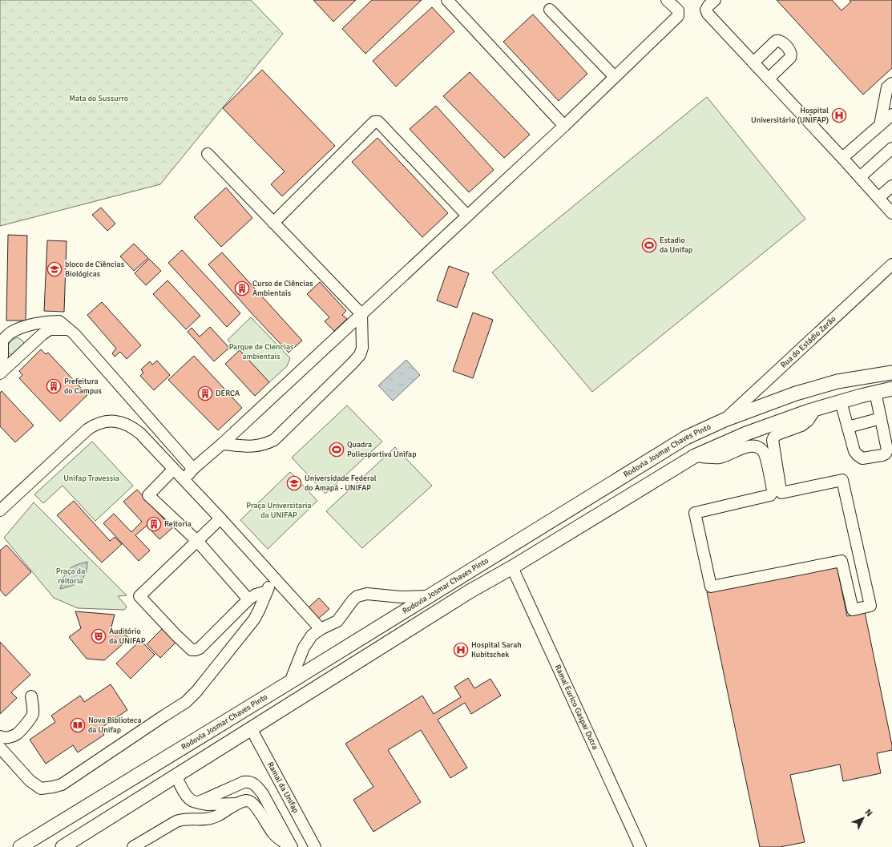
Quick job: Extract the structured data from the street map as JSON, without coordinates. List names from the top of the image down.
{
  "streets": {
    "main road": ["Rodovia Josmar Chaves Pinto"],
    "street": ["Rua do Estádio Zerão", "Ramal Eurico Gaspar Dutra", "Ramal da Unifap"]
  },
  "crossings": [
    ["Rua do Estádio Zerão", "Rodovia Josmar Chaves Pinto"]
  ],
  "parks": [
    "Mata do Sussurro",
    "Parque de Ciencias ambientais",
    "Unifap Travessia",
    "Praça Universitaria da UNIFAP",
    "Praça da reitoria"
  ],
  "places": {
    "hospital": ["Hospital Universitário (UNIFAP)", "Hospital Sarah Kubitschek"],
    "sports": ["Estadio da Unifap", "Quadra Poliesportiva Unifap"],
    "school or university": ["bloco de Ciências Biológicas", "Universidade Federal do Amapá - UNIFAP"],
    "building": [
      "Curso de Ciências Ambientais",
      "Prefeitura do Campus",
      "DERCA",
      "Reitoria"
    ],
    "theatre": ["Auditório da UNIFAP"],
    "library": ["Nova Biblioteca da Unifap"]
  },
  "north": "top right"
}
